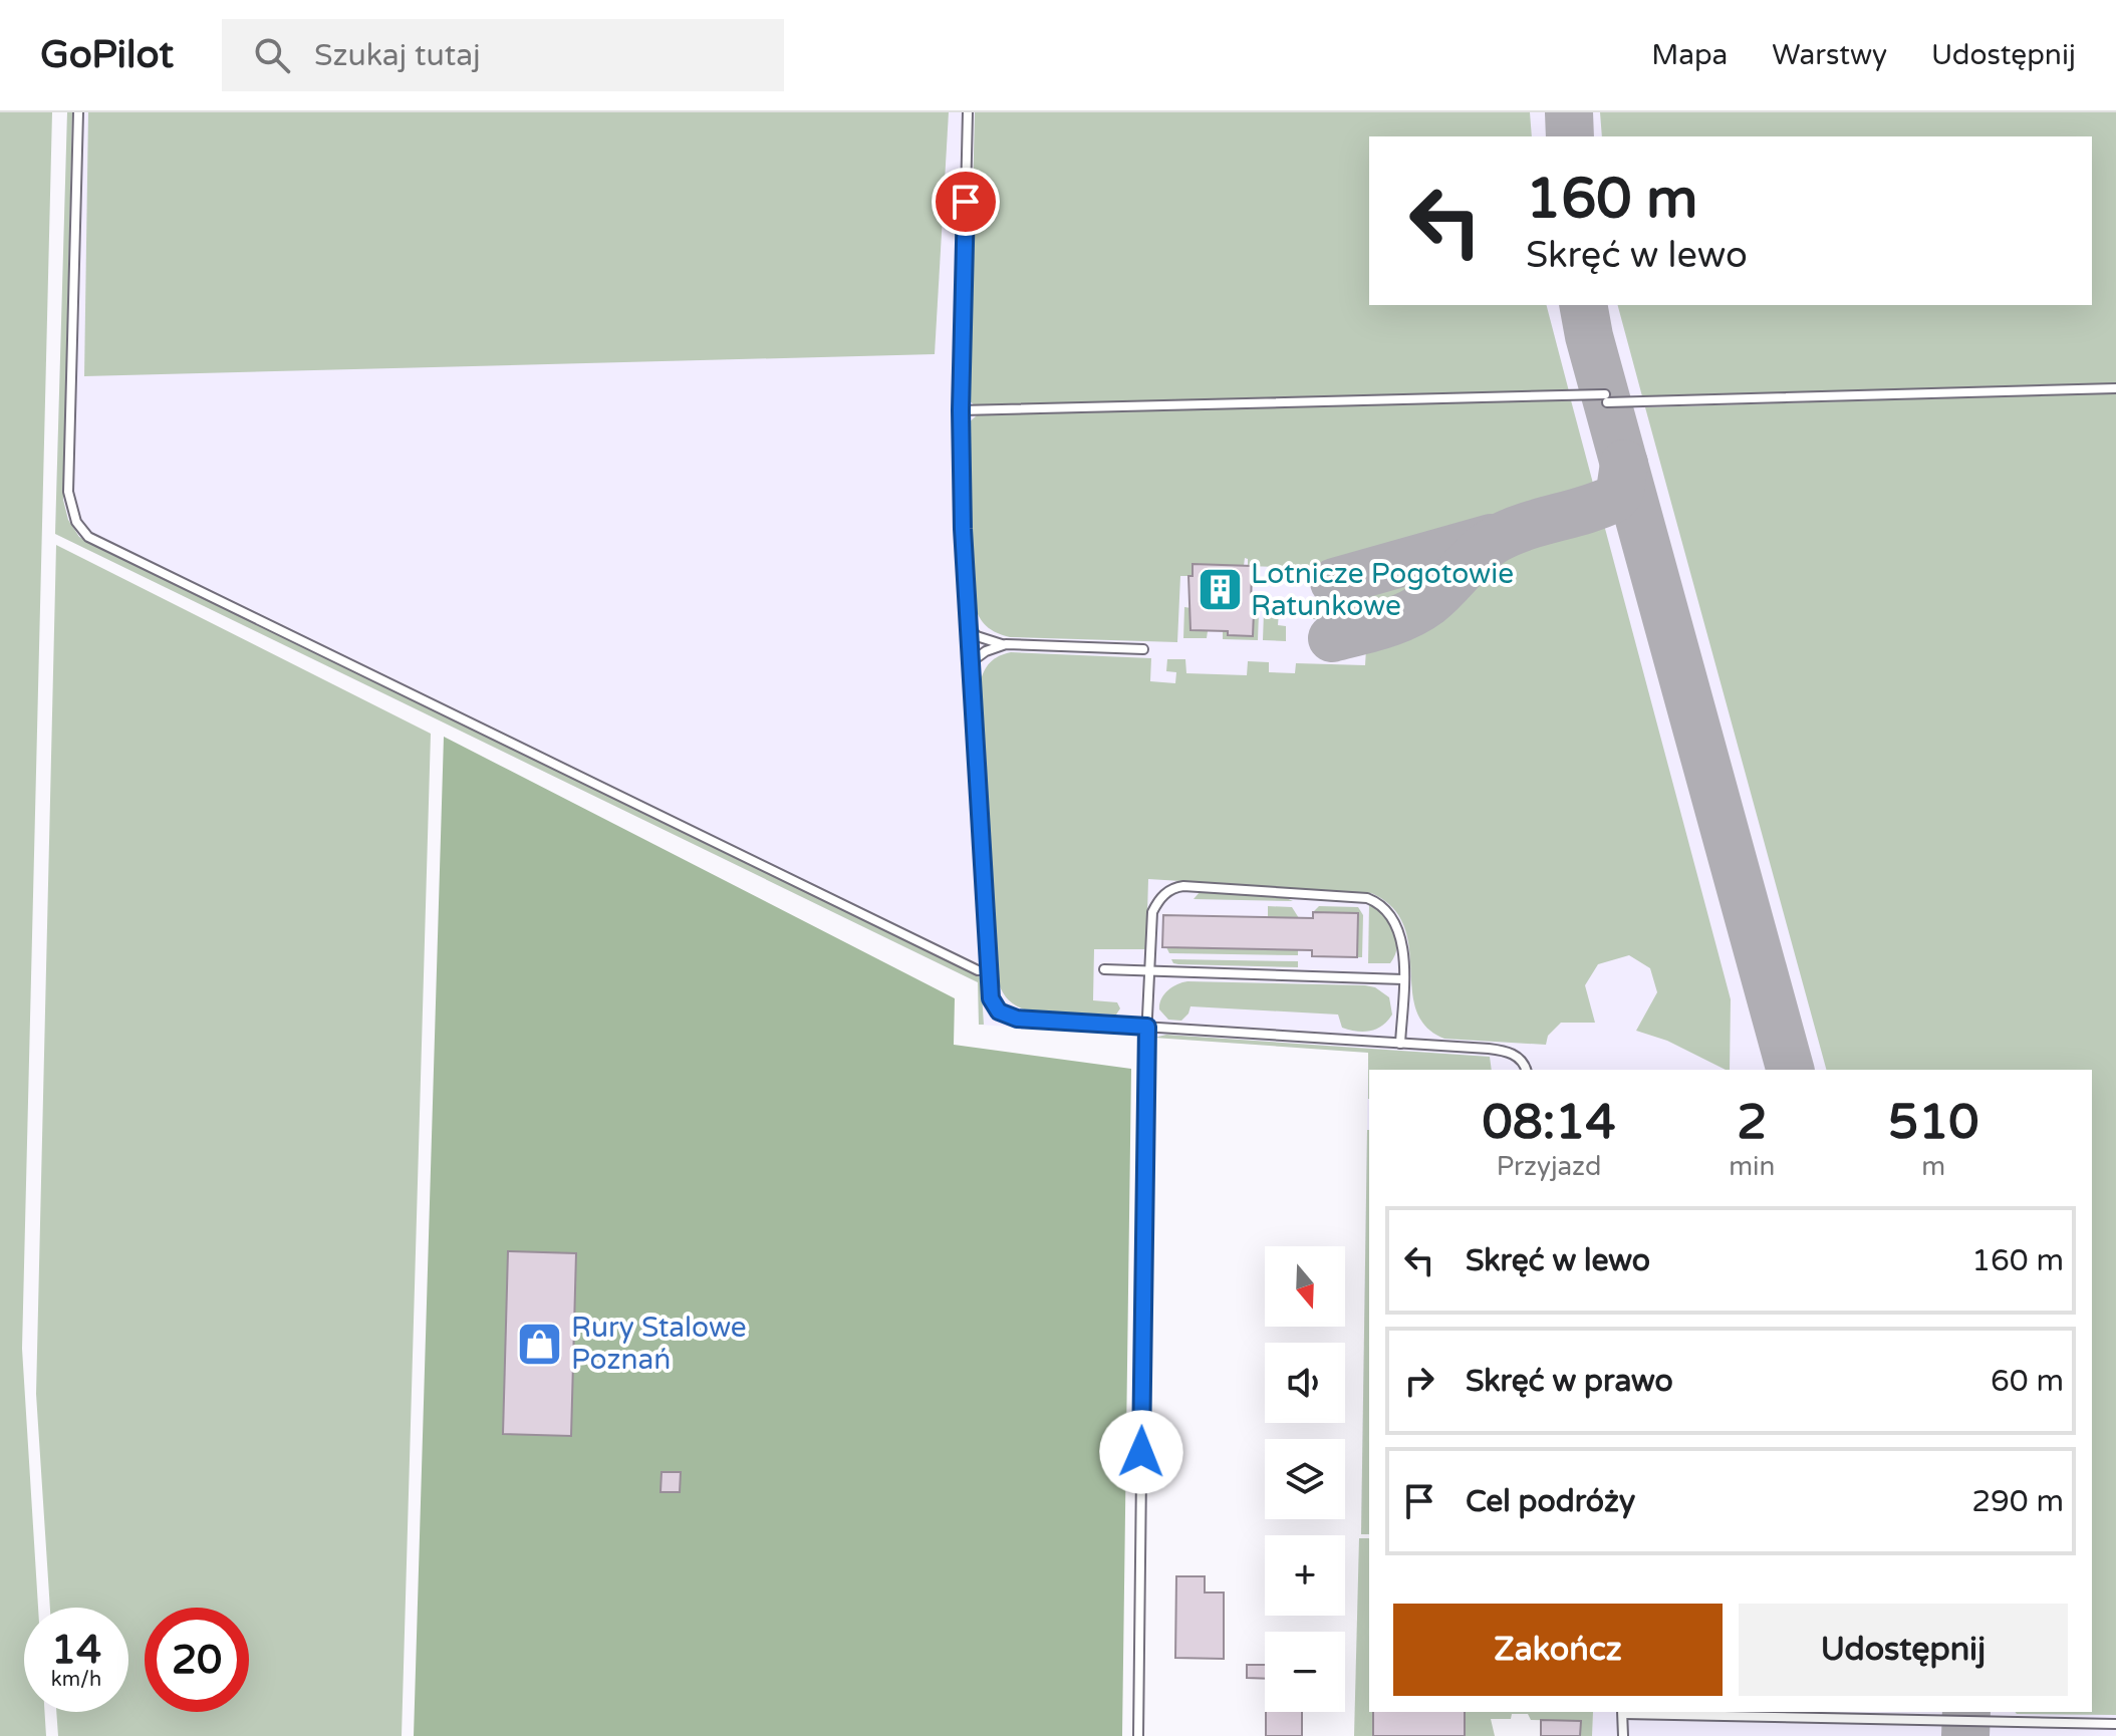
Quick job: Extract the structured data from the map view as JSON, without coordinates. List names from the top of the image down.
{
  "places": {
    "building": ["Lotnicze Pogotowie Ratunkowe"],
    "shop": ["Rury Stalowe Poznań"]
  },
  "north": "bottom",
  "page": {
    "header": "GoPilot",
    "search": "Szukaj tutaj",
    "nav": ["Mapa", "Warstwy", "Udostępnij"],
    "turn": ["160 m", "Skręć w lewo"],
    "eta": [
      "08:14",
      "Przyjazd",
      "2",
      "min",
      "510",
      "m"
    ],
    "list": [
      {
        "name": "Skręć w lewo",
        "value": "160 m"
      },
      {
        "name": "Skręć w prawo",
        "value": "60 m"
      },
      {
        "name": "Cel podróży",
        "value": "290 m"
      }
    ],
    "map_buttons": ["+", "−"],
    "buttons": ["Zakończ", "Udostępnij"],
    "speed": "14 km/h",
    "limit": "20"
  }
}
